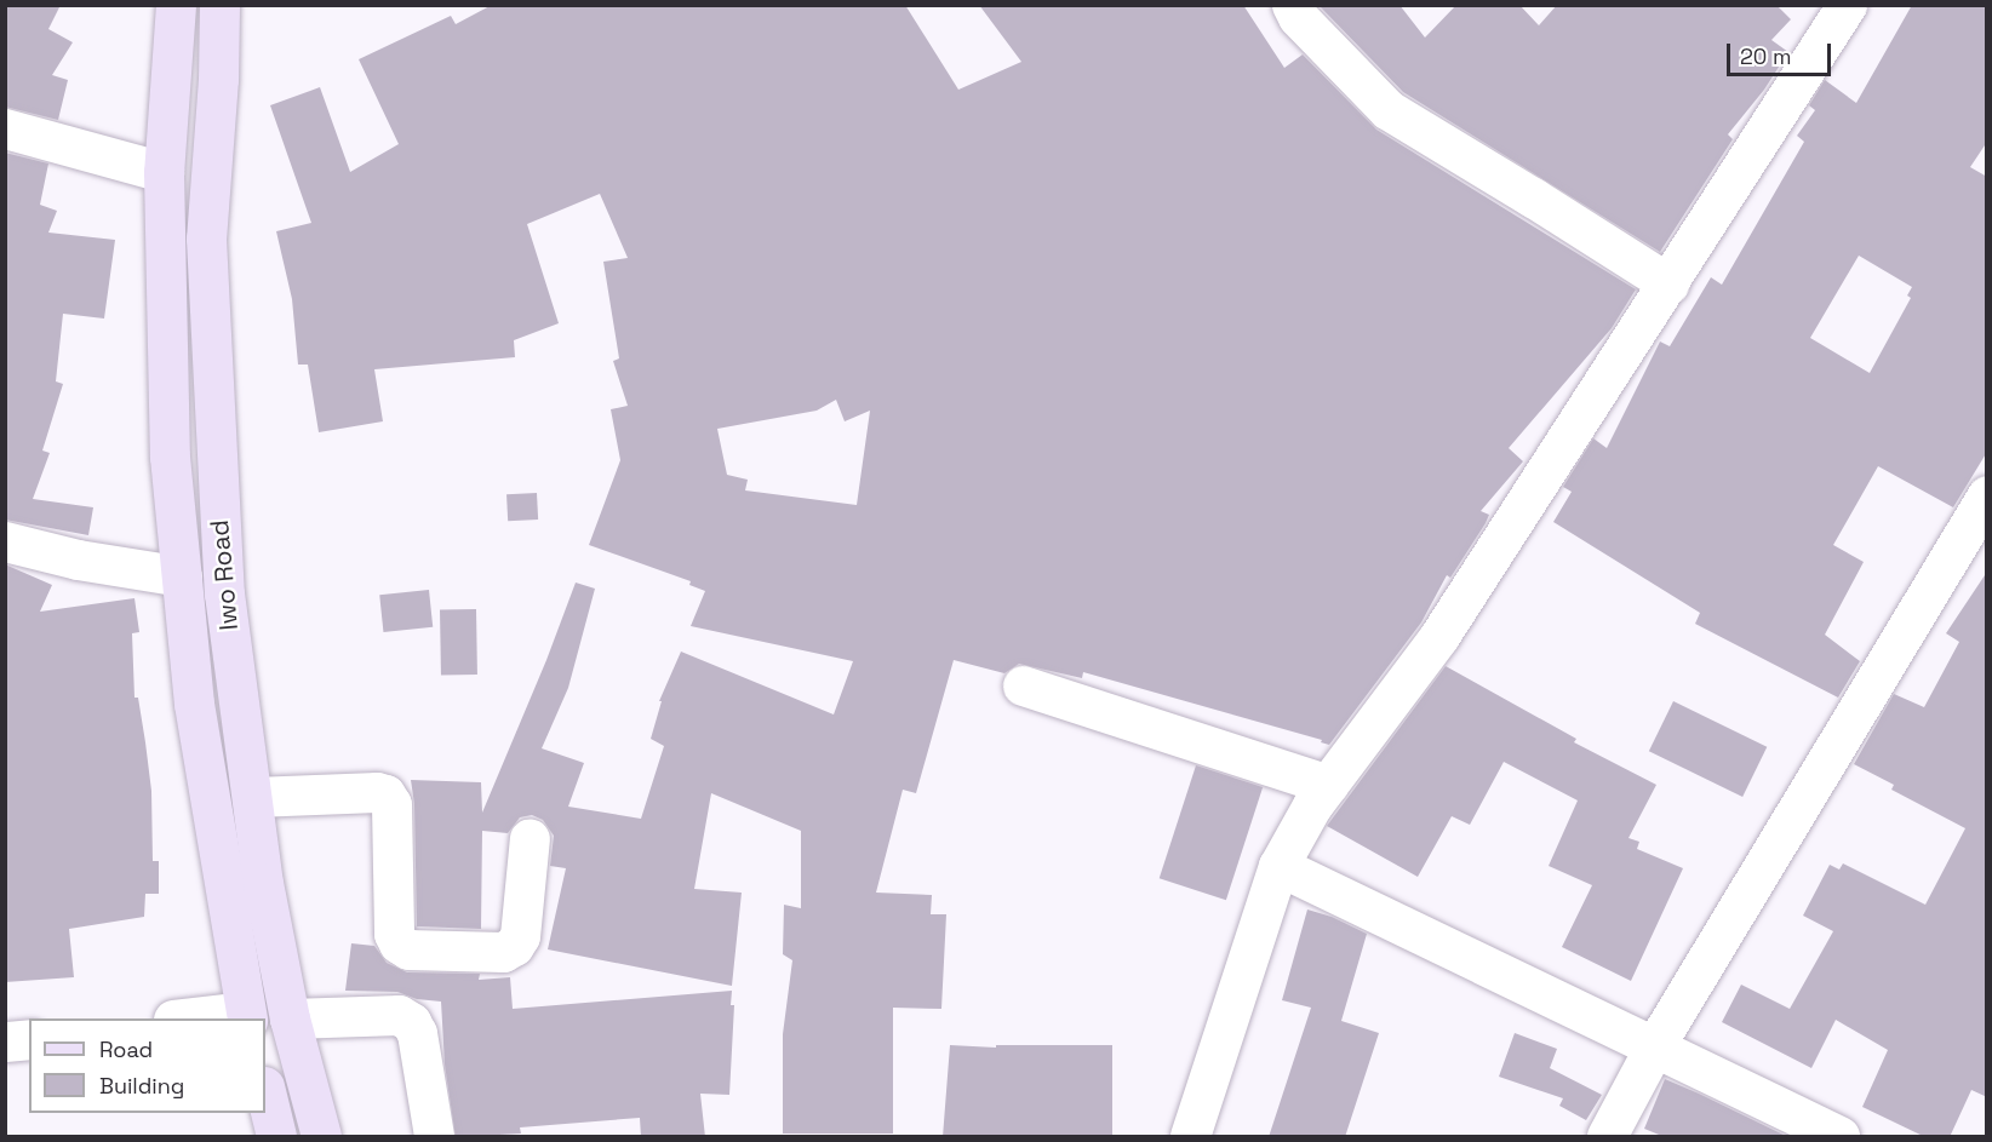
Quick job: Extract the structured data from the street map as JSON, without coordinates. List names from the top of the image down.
{
  "streets": {
    "main road": ["Iwo Road"]
  },
  "legend": ["Road", "Building"],
  "scale_bar": "20 m"
}
